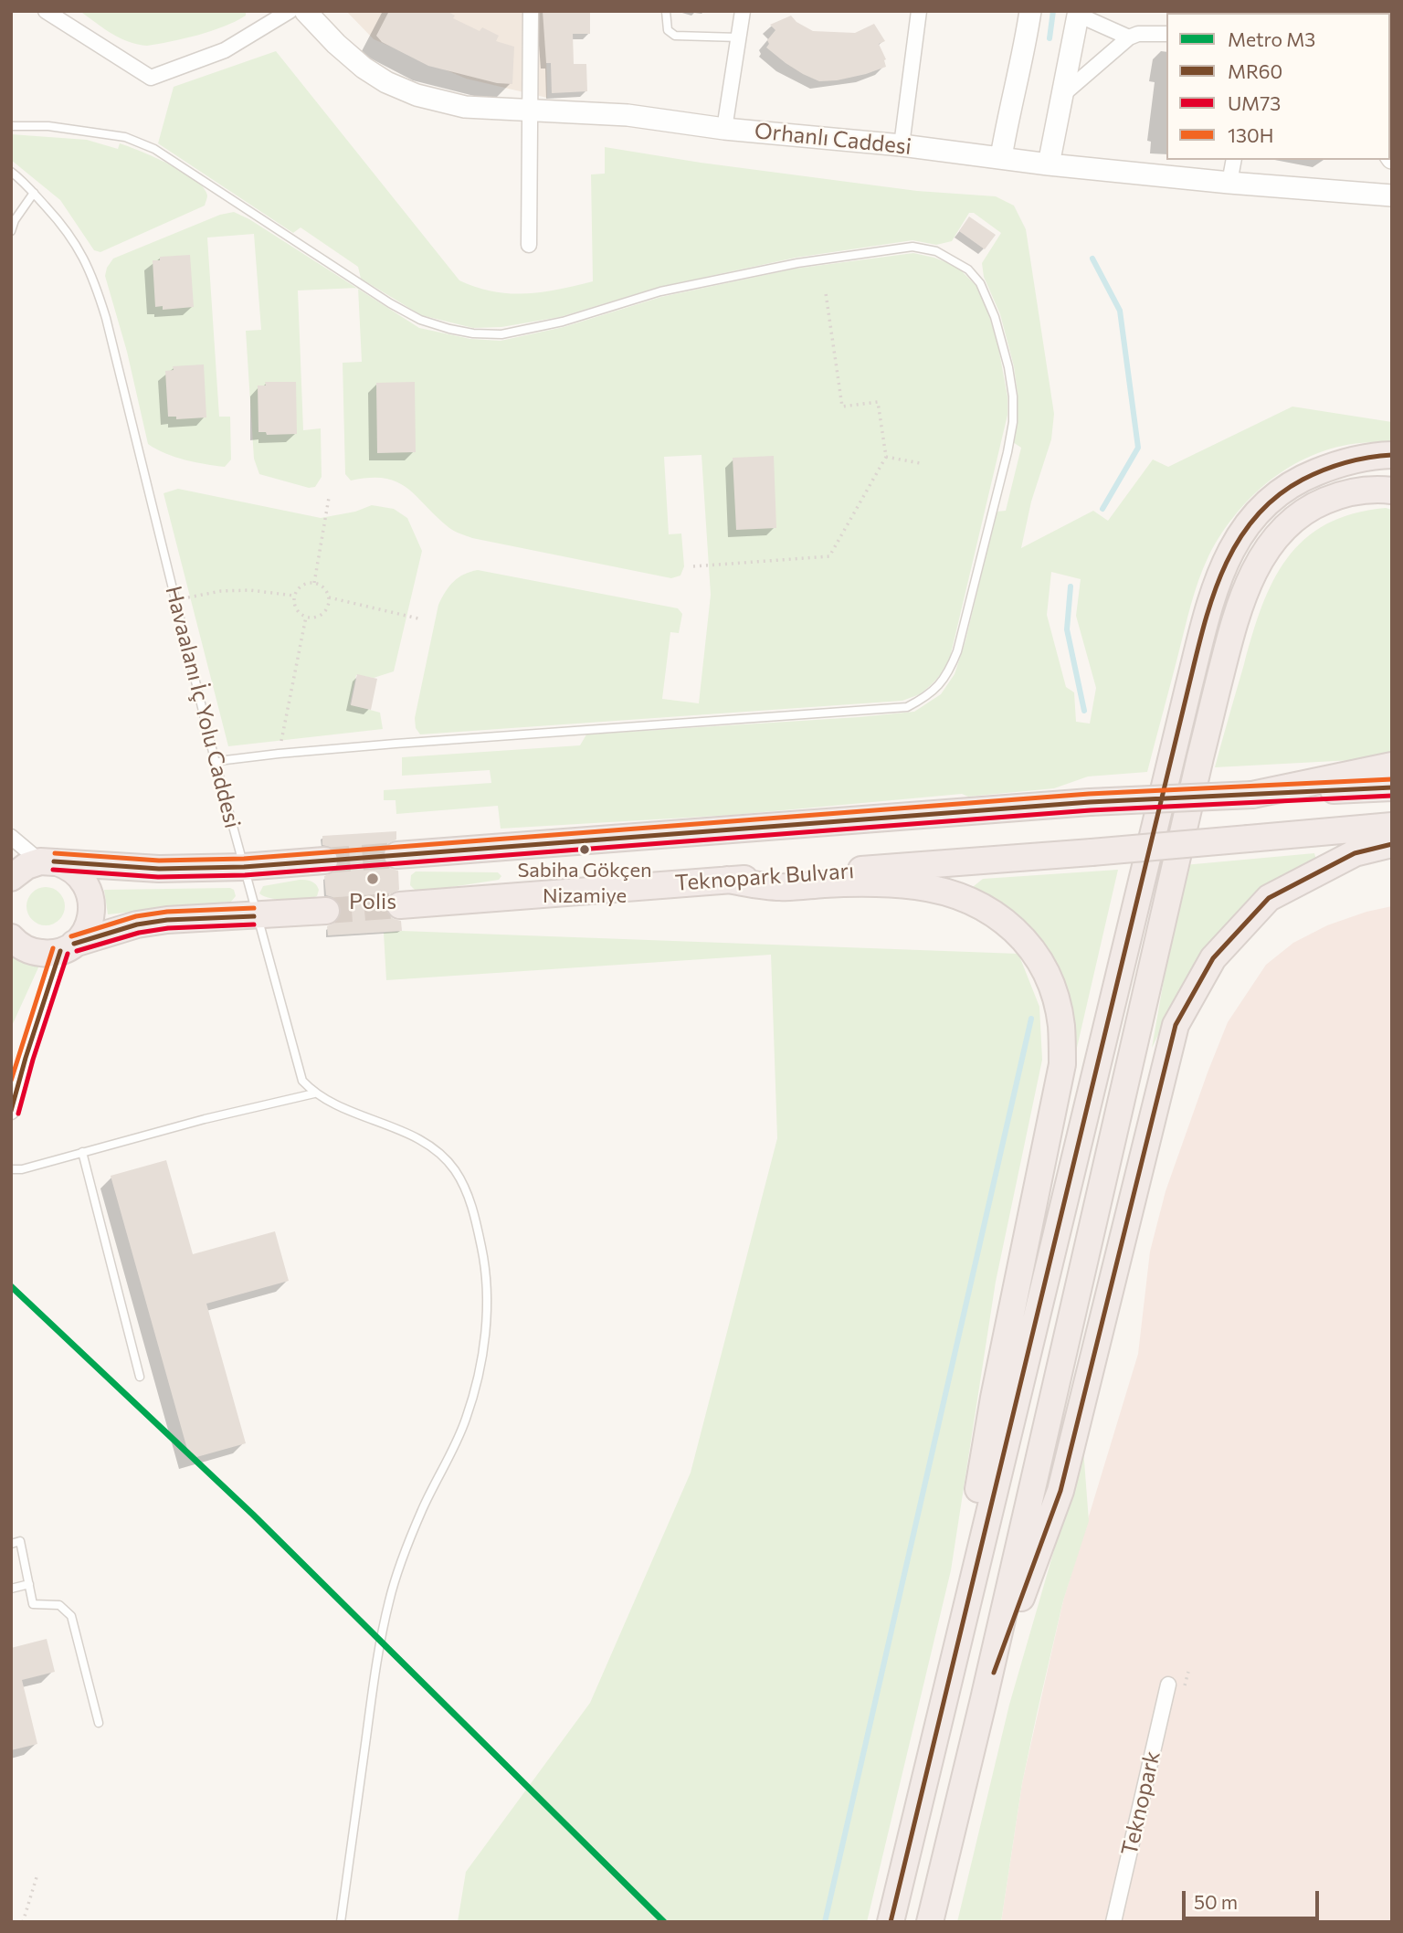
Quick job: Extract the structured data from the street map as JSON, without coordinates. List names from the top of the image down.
{
  "streets": {
    "highway": ["Teknopark Bulvarı"],
    "street": ["Orhanlı Caddesi", "Teknopark"],
    "lane": ["Havaalanı İç Yolu Caddesi"]
  },
  "places": ["Sabiha Gökçen Nizamiye", "Polis"],
  "lines": [
    "transit line MR60",
    "transit line 130H",
    "transit line UM73",
    "metro line M3"
  ],
  "legend": [
    "Metro M3",
    "MR60",
    "UM73",
    "130H"
  ],
  "scale_bar": "50 m"
}
